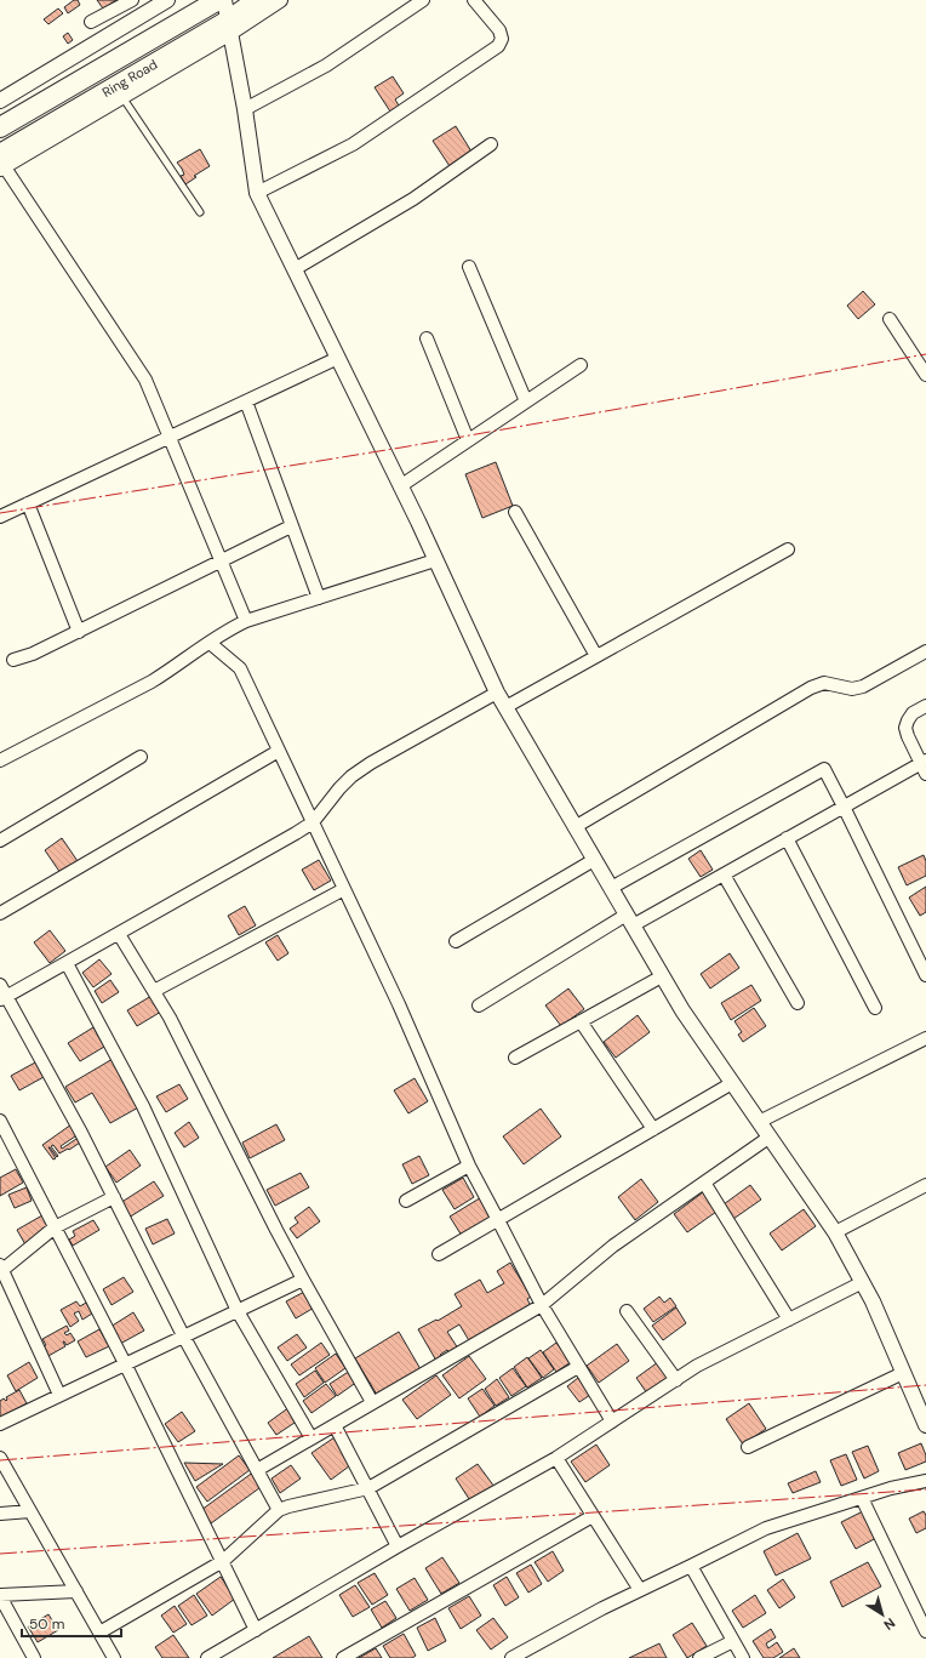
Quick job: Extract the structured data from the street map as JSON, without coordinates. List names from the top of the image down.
{
  "streets": {
    "highway": ["Ring Road"]
  },
  "scale_bar": "50 m",
  "north": "bottom right"
}
